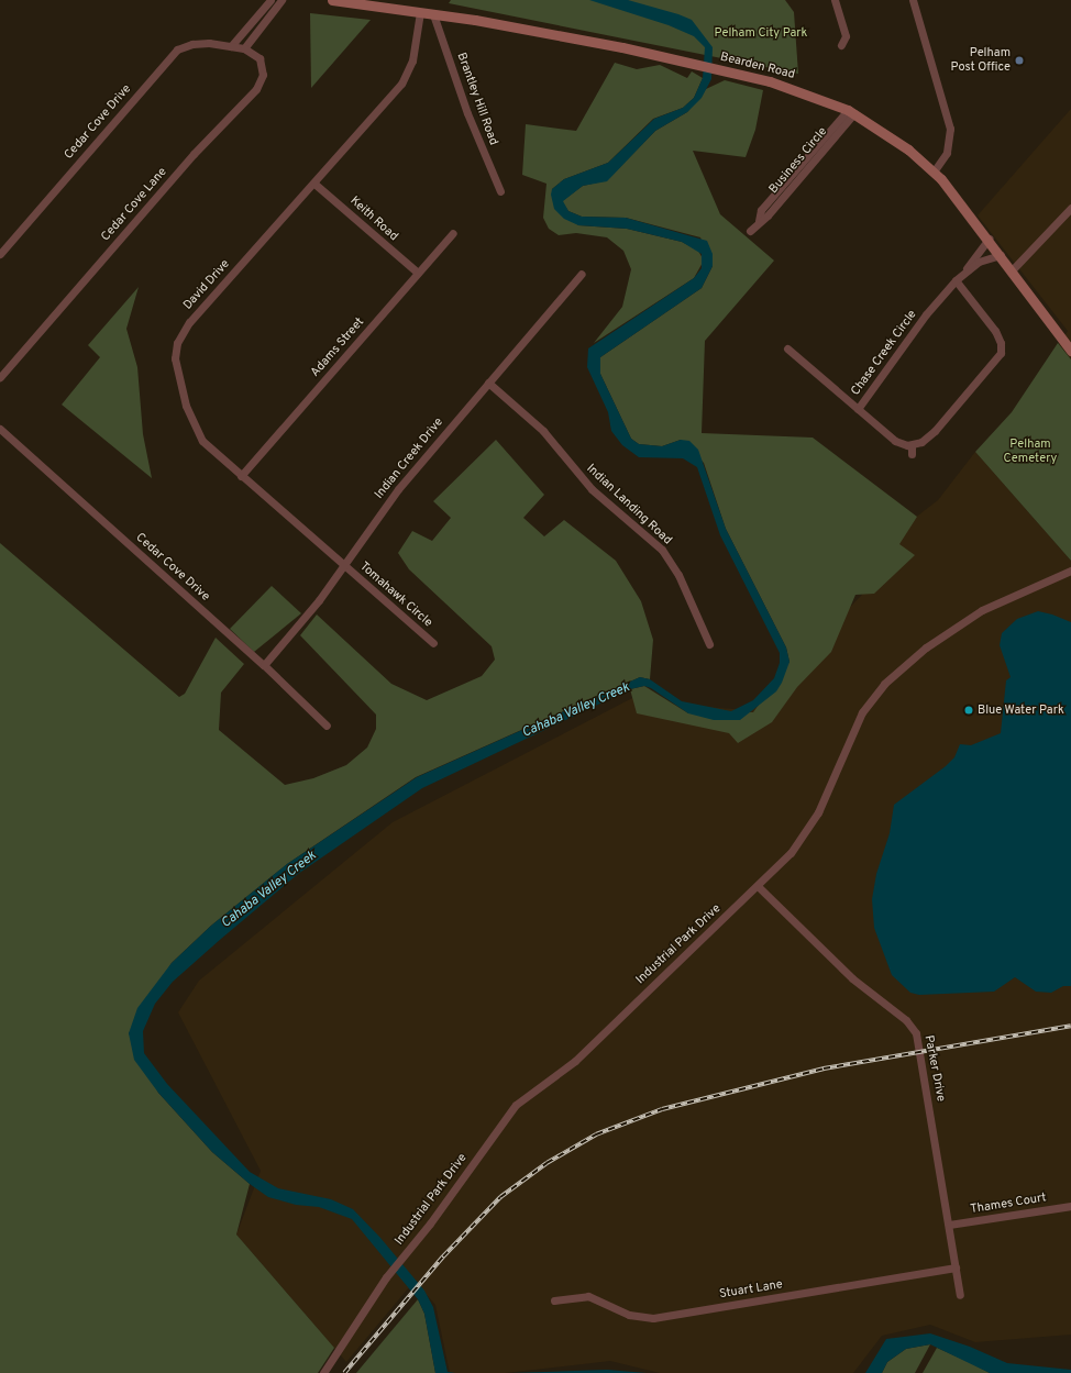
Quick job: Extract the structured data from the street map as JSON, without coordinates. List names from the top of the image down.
{
  "streets": {
    "street": [
      "Bearden Road",
      "Brantley Hill Road",
      "Cedar Cove Drive",
      "Business Circle",
      "Cedar Cove Lane",
      "Keith Road",
      "David Drive",
      "Adams Street",
      "Chase Creek Circle",
      "Indian Creek Drive",
      "Indian Landing Road",
      "Tomahawk Circle",
      "Industrial Park Drive",
      "Parker Drive",
      "Thames Court",
      "Stuart Lane"
    ]
  },
  "crossings": [
    ["Bearden Road", "Brantley Hill Road"],
    ["Bearden Road", "Business Circle"],
    ["Bearden Road", "David Drive"],
    ["Bearden Road", "Chase Creek Circle"],
    ["Cedar Cove Drive", "Cedar Cove Lane"],
    ["Cedar Cove Drive", "Indian Creek Drive"],
    ["Keith Road", "David Drive"],
    ["Keith Road", "Adams Street"],
    ["David Drive", "Adams Street"],
    ["David Drive", "Indian Creek Drive"],
    ["David Drive", "Tomahawk Circle"],
    ["Indian Creek Drive", "Indian Landing Road"],
    ["Indian Creek Drive", "Tomahawk Circle"],
    ["Industrial Park Drive", "Parker Drive"],
    ["Parker Drive", "Thames Court"],
    ["Parker Drive", "Stuart Lane"]
  ],
  "water": ["Cahaba Valley Creek"],
  "parks": ["Pelham City Park", "Pelham Cemetery"],
  "places": ["Pelham Post Office", "Blue Water Park"]
}
